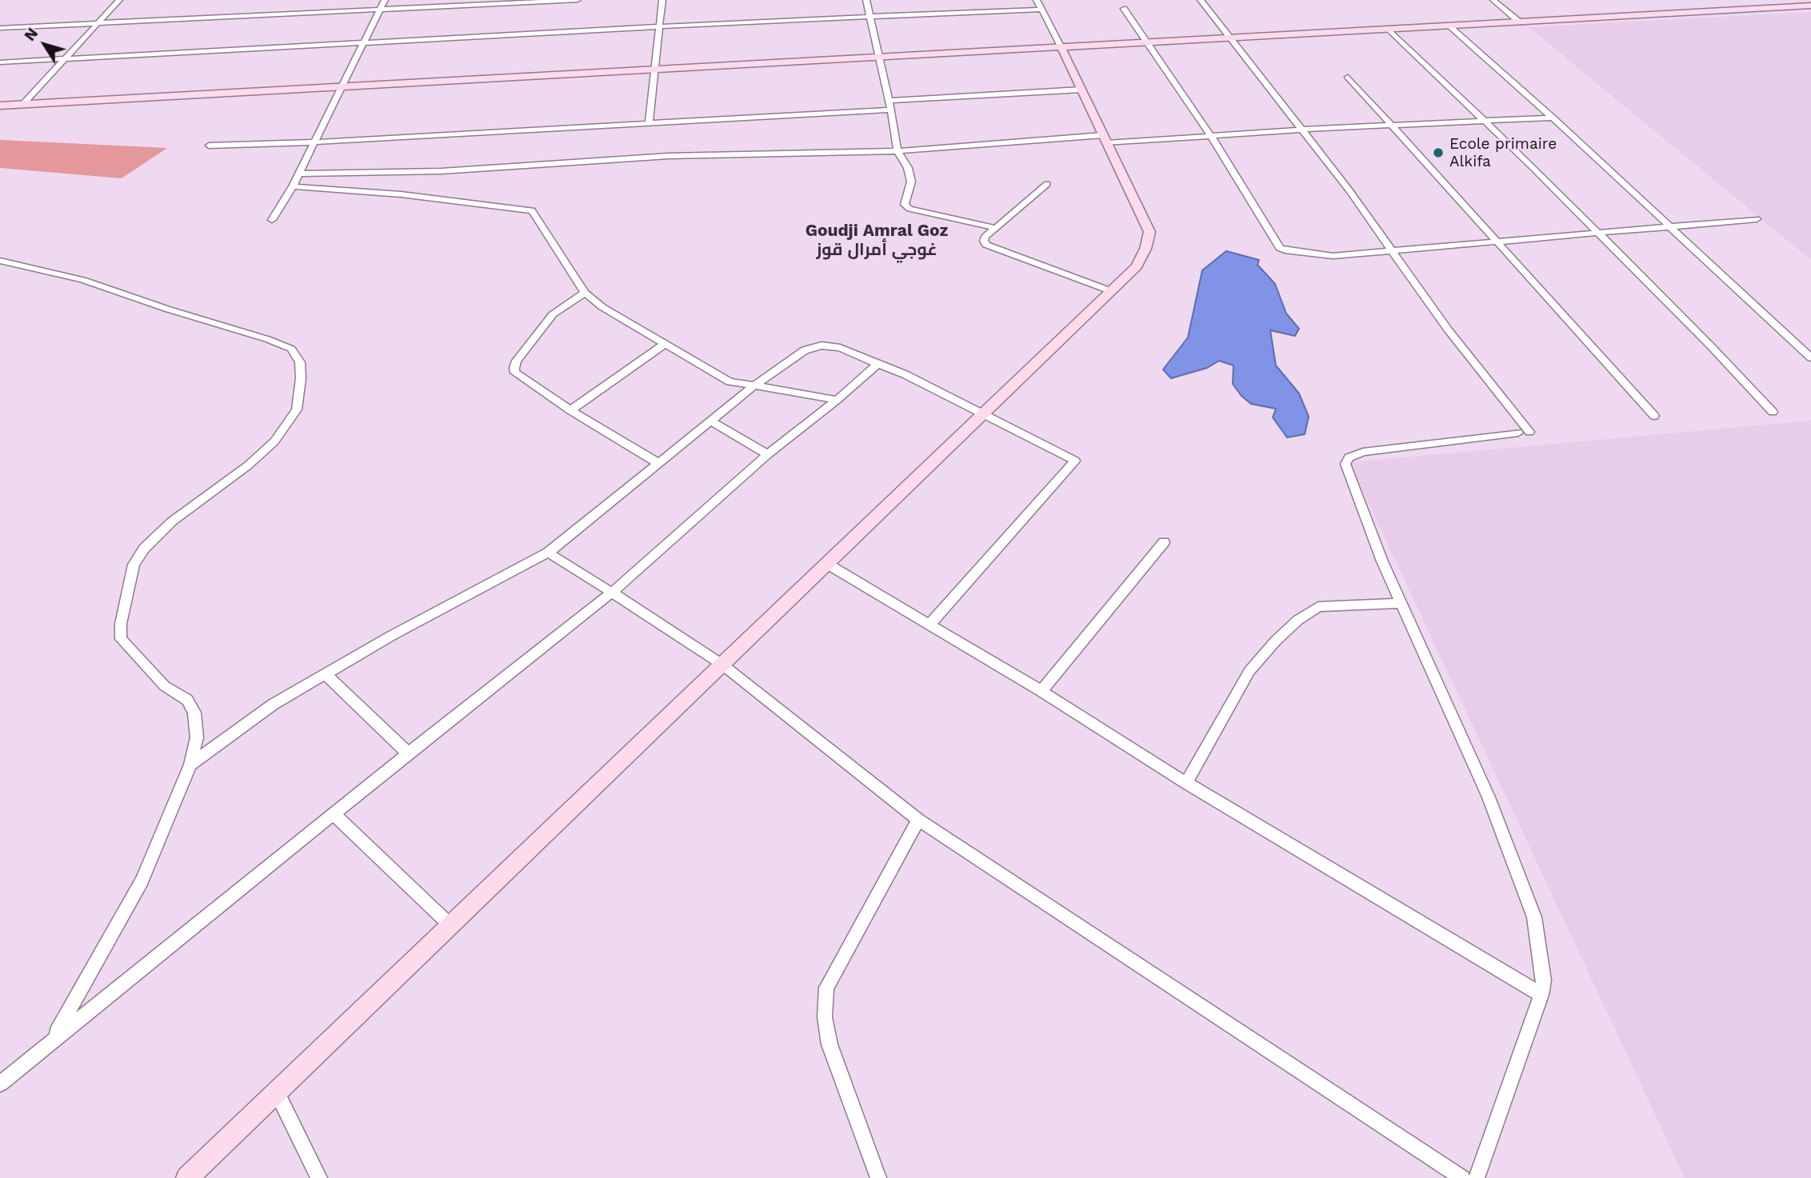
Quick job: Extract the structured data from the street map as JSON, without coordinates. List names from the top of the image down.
{
  "districts": ["Goudji Amral Goz غوجي أمرال قوز"],
  "places": ["Ecole primaire Alkifa"],
  "north": "top left"
}
